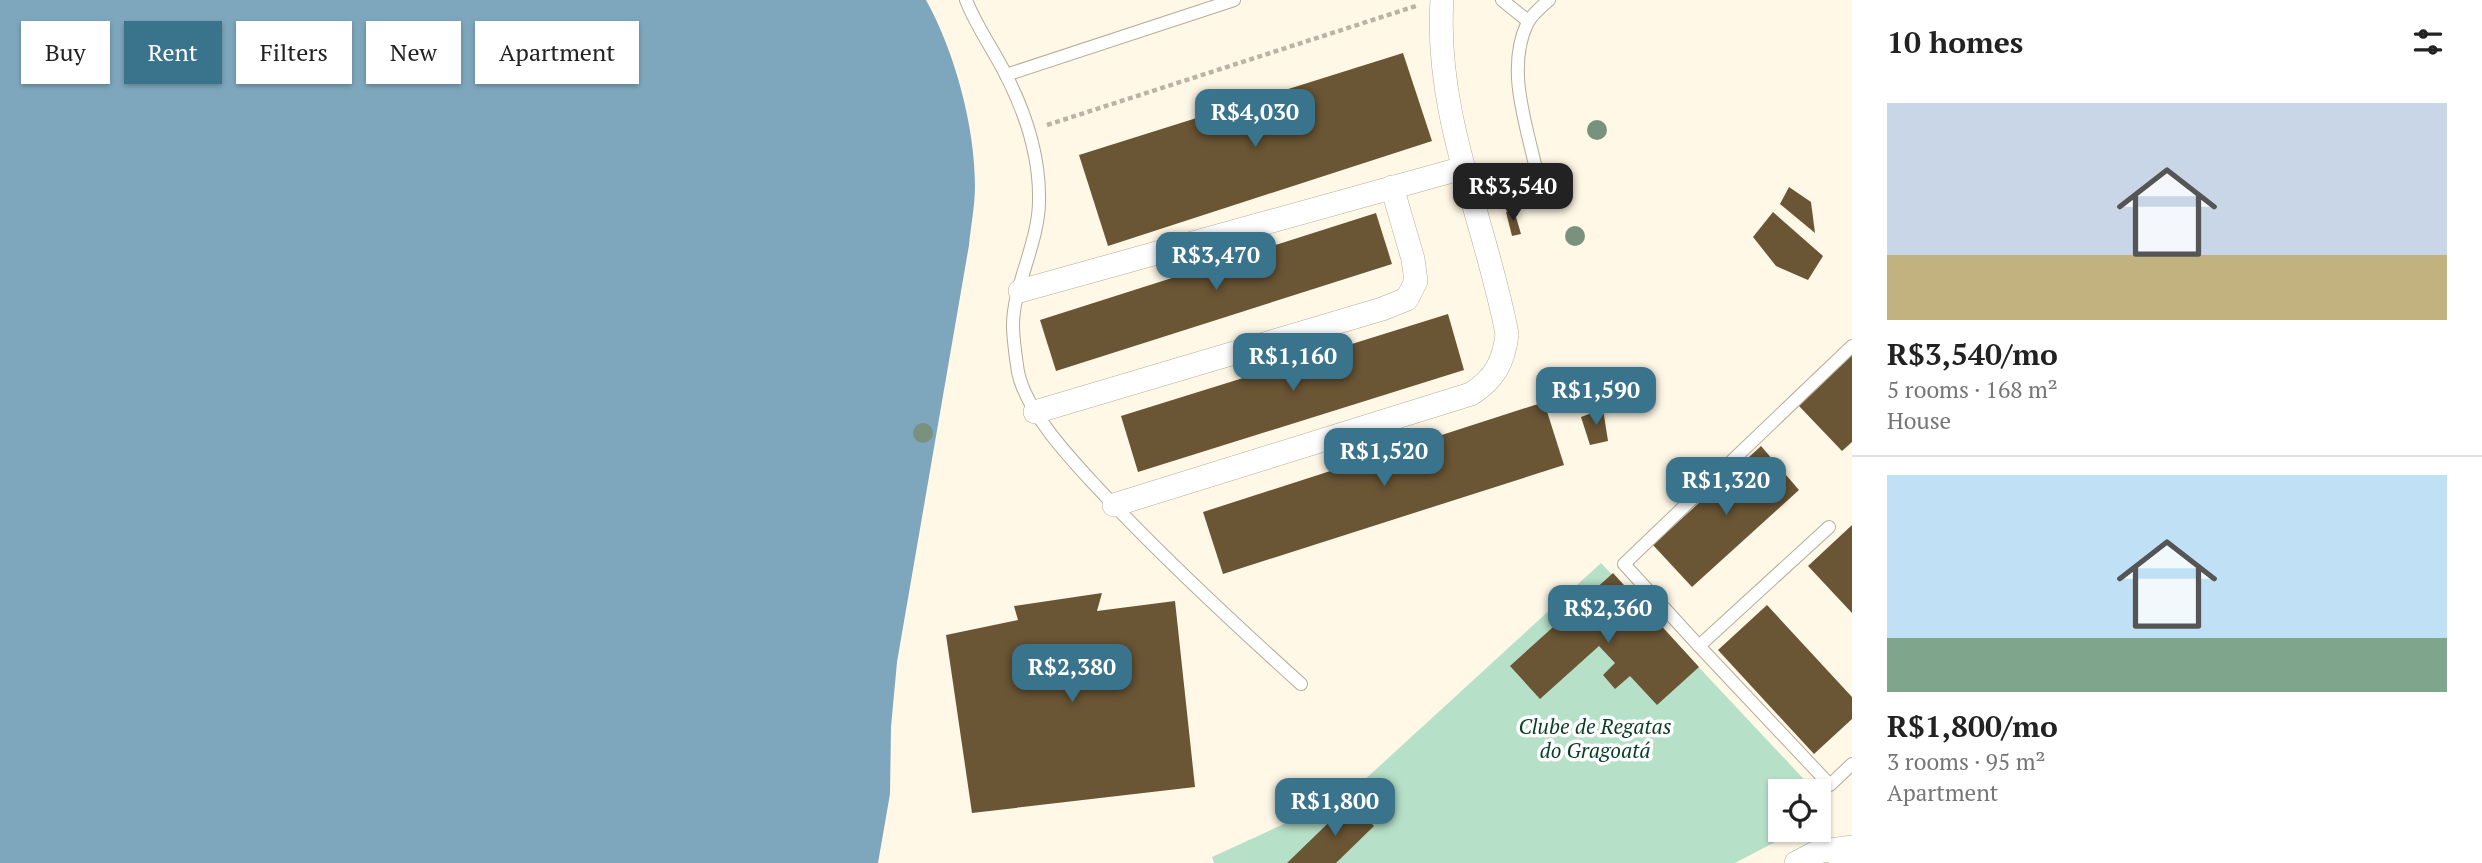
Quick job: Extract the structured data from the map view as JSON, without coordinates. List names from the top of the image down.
{
  "parks": ["Clube de Regatas do Gragoatá"],
  "page": {
    "heading": "10 homes",
    "chip": [
      "Buy",
      "Rent",
      "Filters",
      "New",
      "Apartment"
    ],
    "list": [
      {
        "name": "R$3,540/mo",
        "note": "5 rooms · 168 m² · House"
      },
      {
        "name": "R$1,800/mo",
        "note": "3 rooms · 95 m² · Apartment"
      }
    ],
    "price": [
      "R$4,030",
      "R$3,540",
      "R$3,470",
      "R$1,160",
      "R$1,590",
      "R$1,520",
      "R$1,320",
      "R$2,360",
      "R$2,380",
      "R$1,800"
    ]
  }
}
